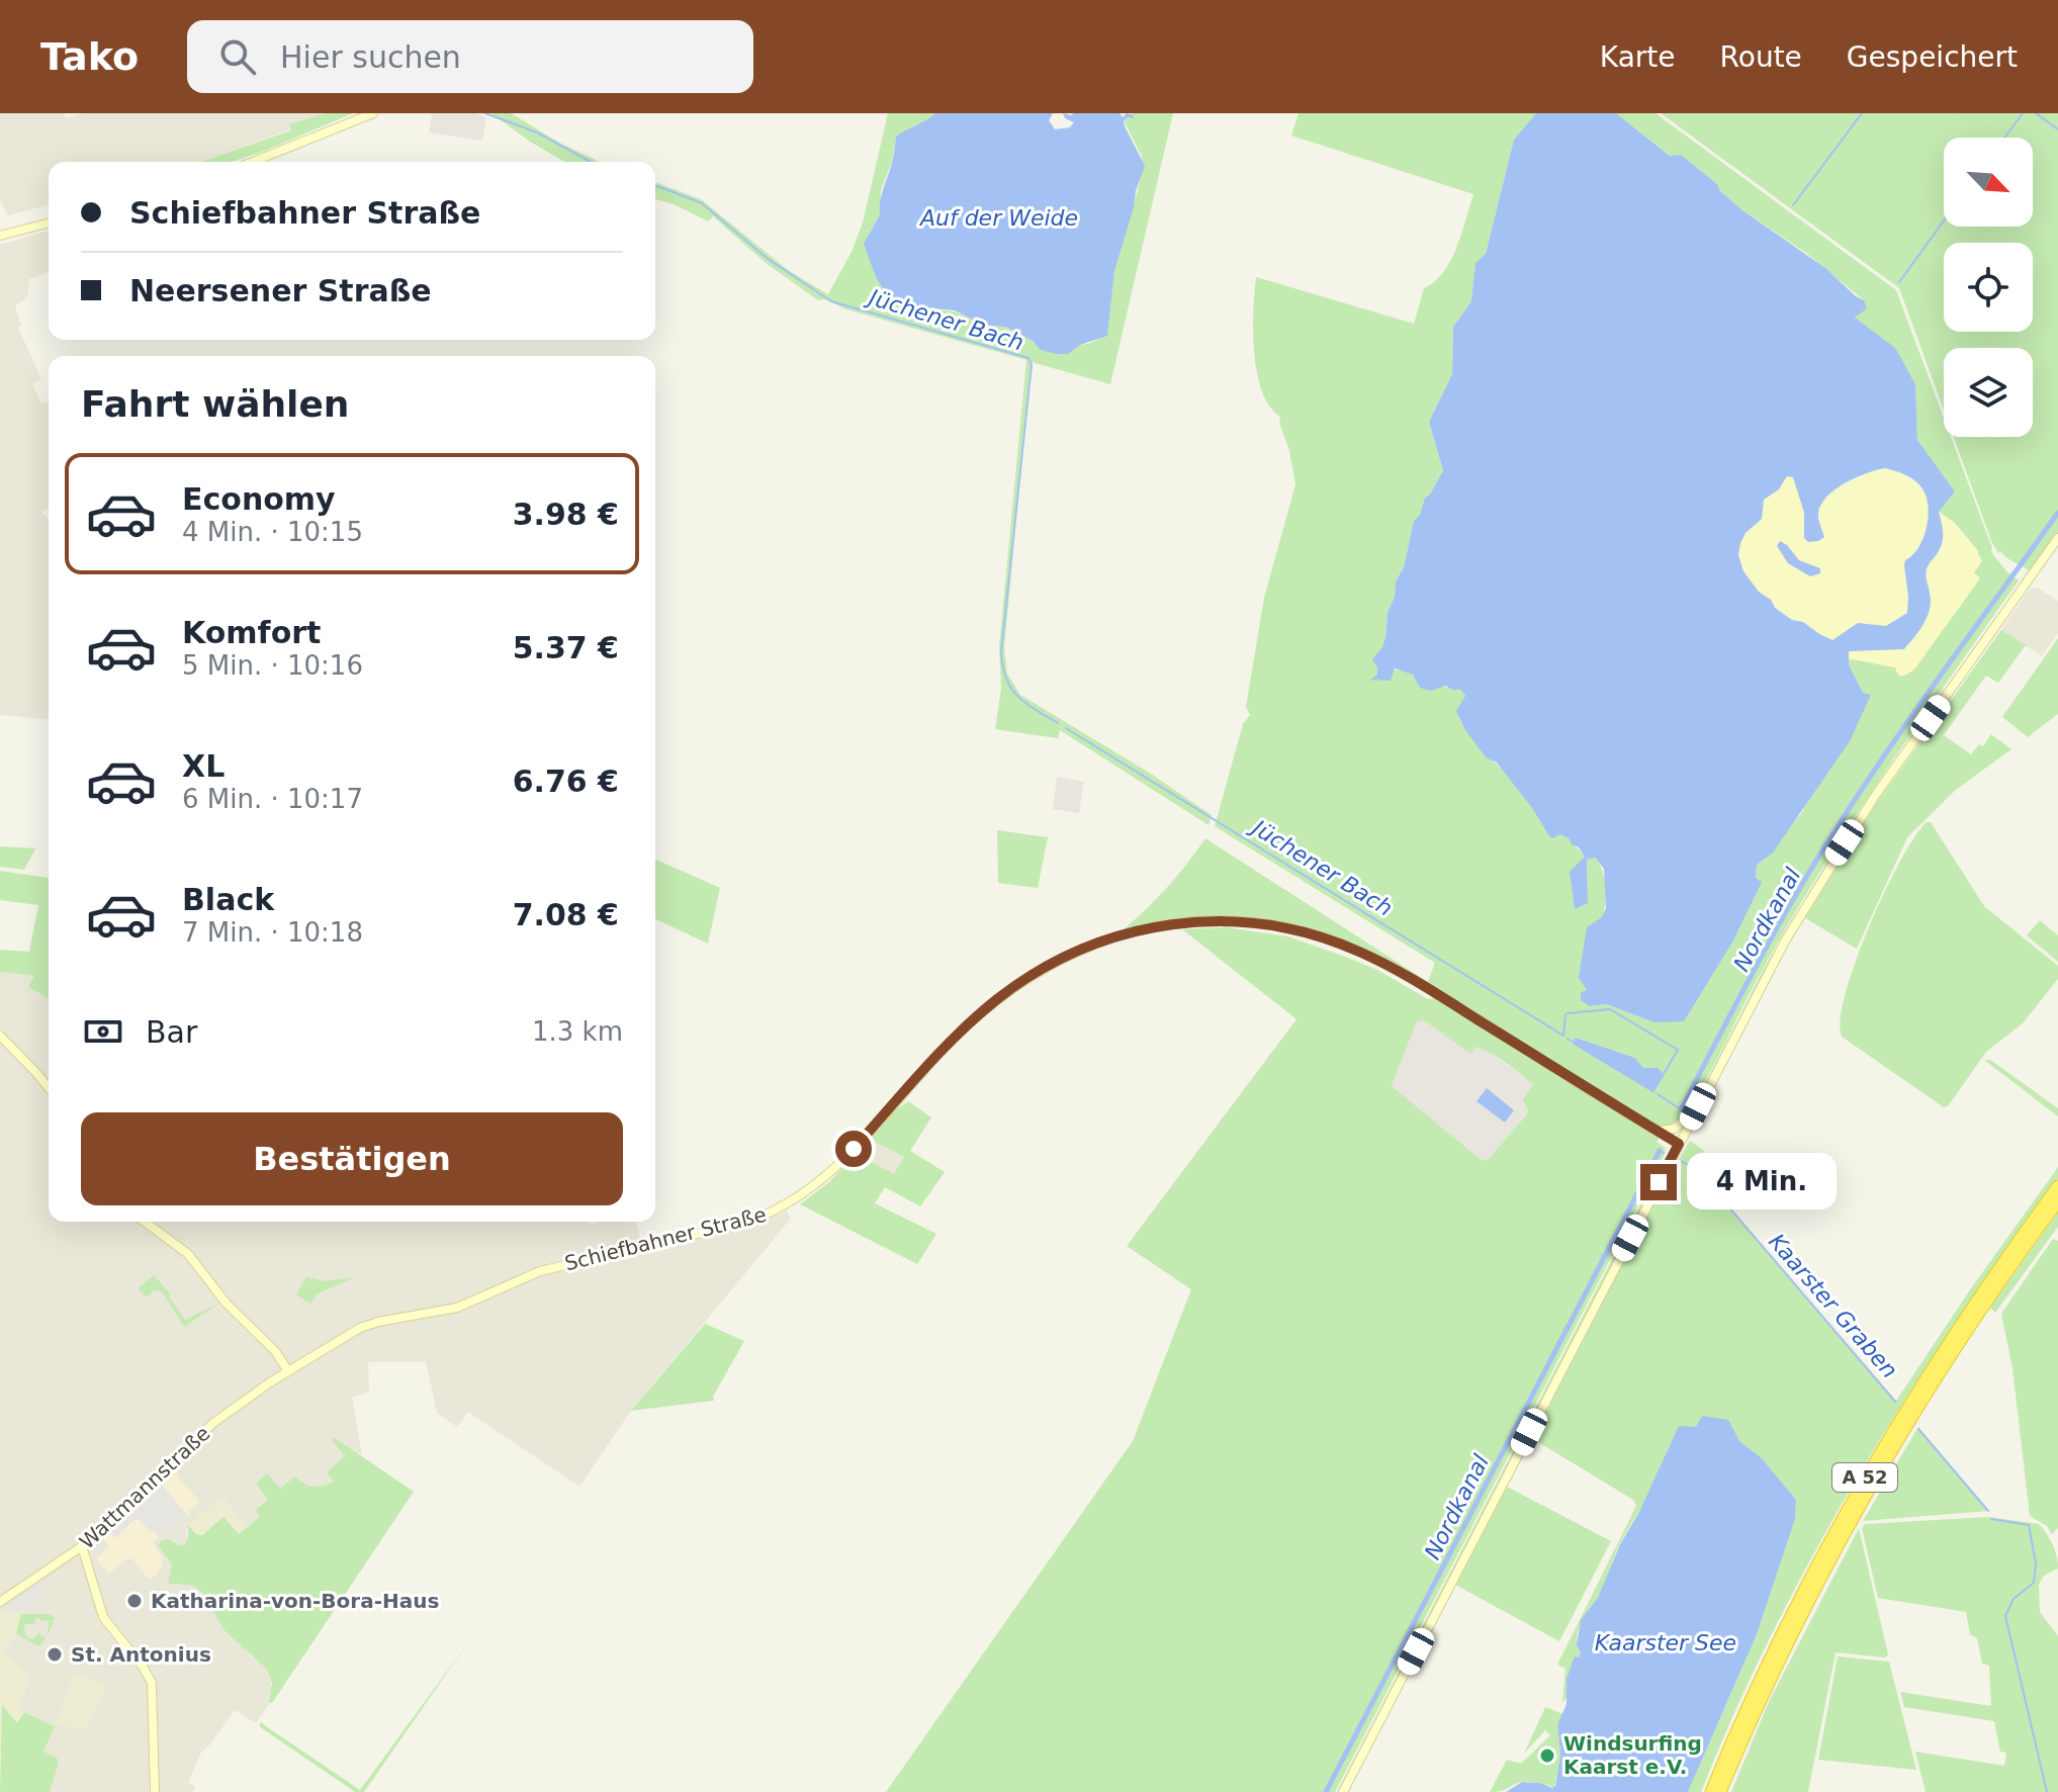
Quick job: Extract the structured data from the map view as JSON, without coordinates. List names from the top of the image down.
{
  "streets": {
    "highway": ["A 52"],
    "street": ["Schiefbahner Straße", "Wattmannstraße"]
  },
  "crossings": [
    ["Schiefbahner Straße", "Wattmannstraße"]
  ],
  "water": [
    "Auf der Weide",
    "Jüchener Bach",
    "Nordkanal",
    "Kaarster Graben",
    "Kaarster See"
  ],
  "places": ["Katharina-von-Bora-Haus", "St. Antonius", "Windsurfing Kaarst e.V."],
  "north": "bottom right",
  "page": {
    "header": "Tako",
    "search": "Hier suchen",
    "nav": ["Karte", "Route", "Gespeichert"],
    "banner": ["Schiefbahner Straße", "Neersener Straße"],
    "heading": "Fahrt wählen",
    "list": [
      {
        "name": "Economy",
        "note": "4 Min. · 10:15",
        "value": "3.98 €"
      },
      {
        "name": "Komfort",
        "note": "5 Min. · 10:16",
        "value": "5.37 €"
      },
      {
        "name": "XL",
        "note": "6 Min. · 10:17",
        "value": "6.76 €"
      },
      {
        "name": "Black",
        "note": "7 Min. · 10:18",
        "value": "7.08 €"
      }
    ],
    "pay": ["Bar", "1.3 km"],
    "buttons": "Bestätigen",
    "bubble": "4 Min."
  }
}
